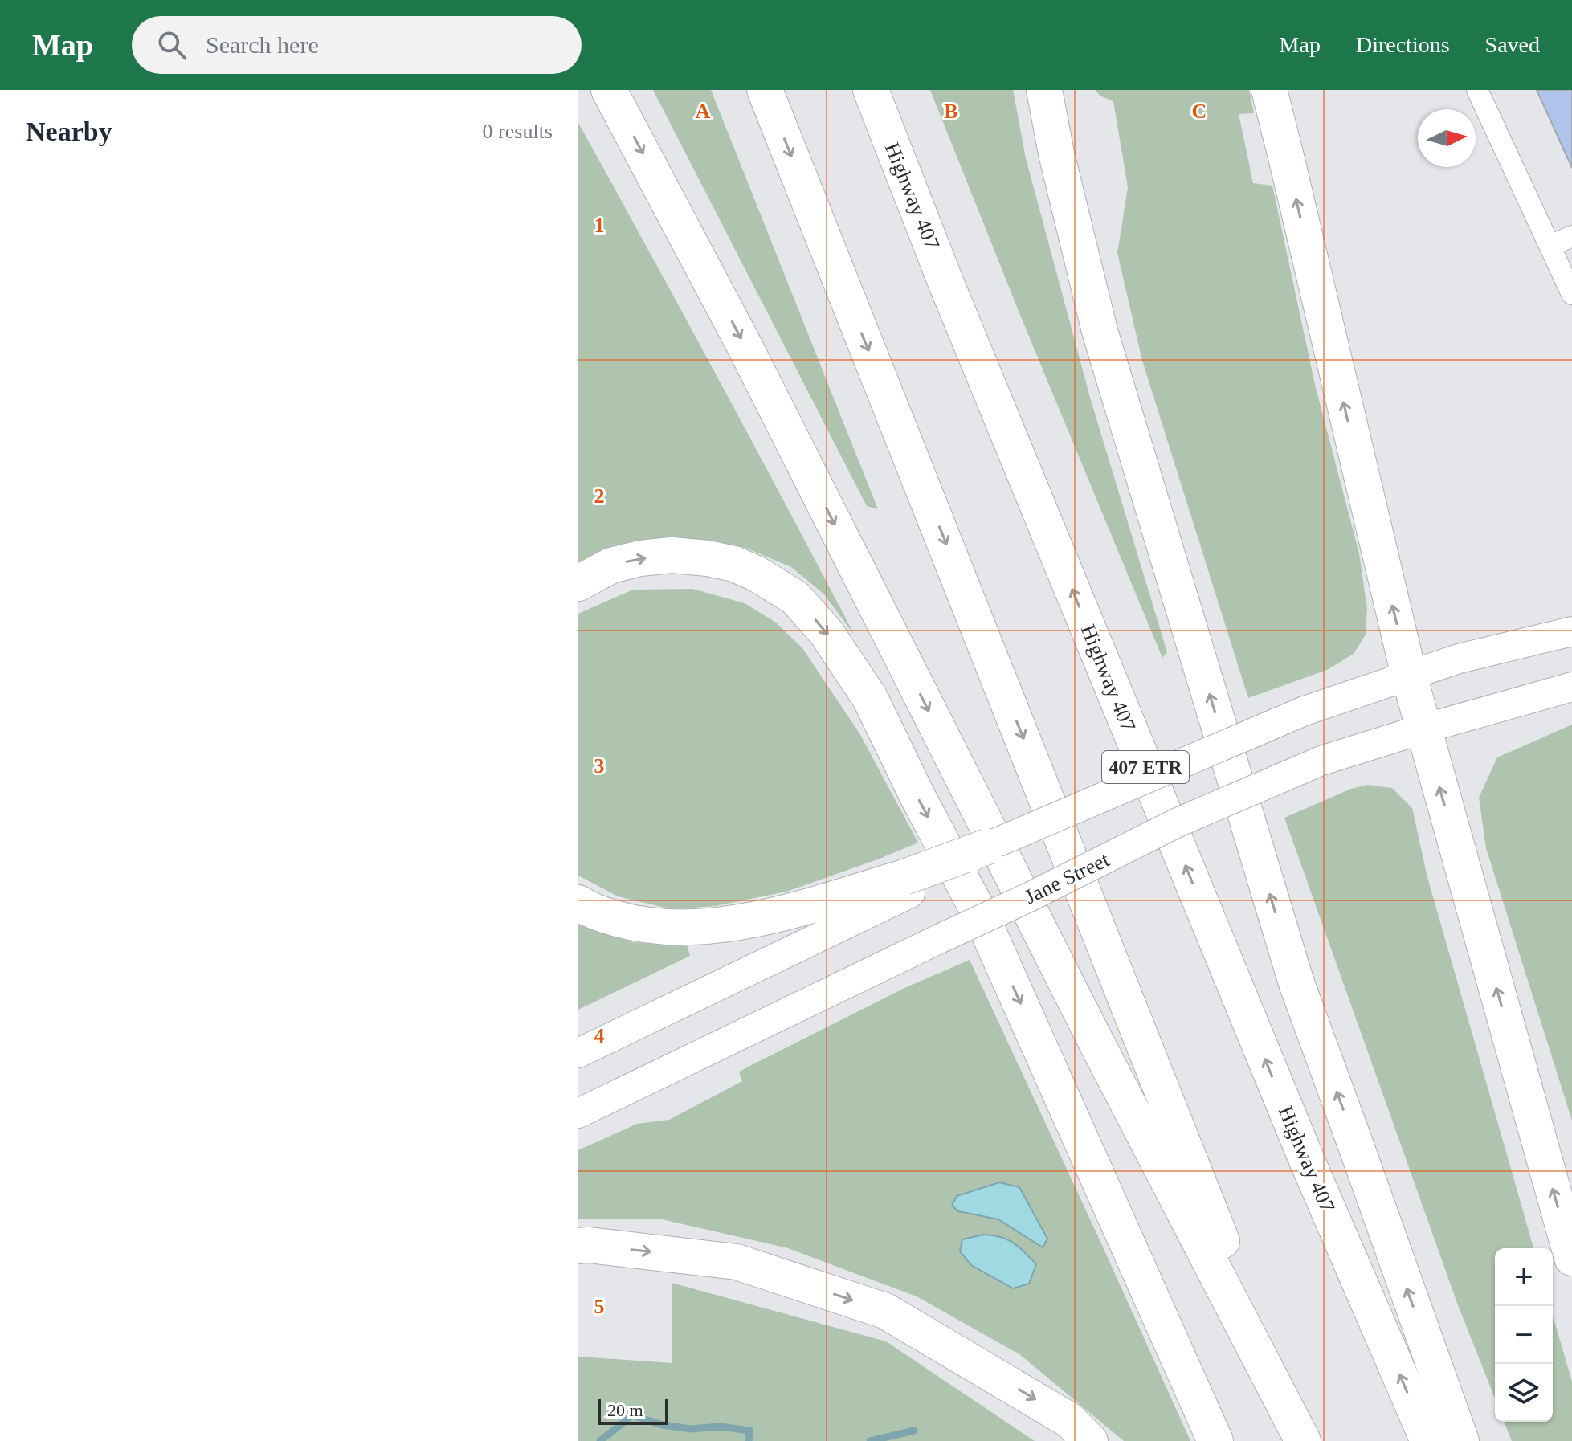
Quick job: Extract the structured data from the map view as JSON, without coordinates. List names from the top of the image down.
{
  "streets": {
    "highway": ["Highway 407", "407 ETR"],
    "main road": ["Jane Street"]
  },
  "scale_bar": "20 m",
  "north": "right",
  "page": {
    "header": "Map",
    "search": "Search here",
    "nav": ["Map", "Directions", "Saved"],
    "heading": ["Nearby", "0 results"],
    "map_buttons": ["+", "−"],
    "scale": "20 m"
  },
  "grid": {
    "columns": ["A", "B", "C"],
    "rows": [
      "1",
      "2",
      "3",
      "4",
      "5"
    ]
  }
}
